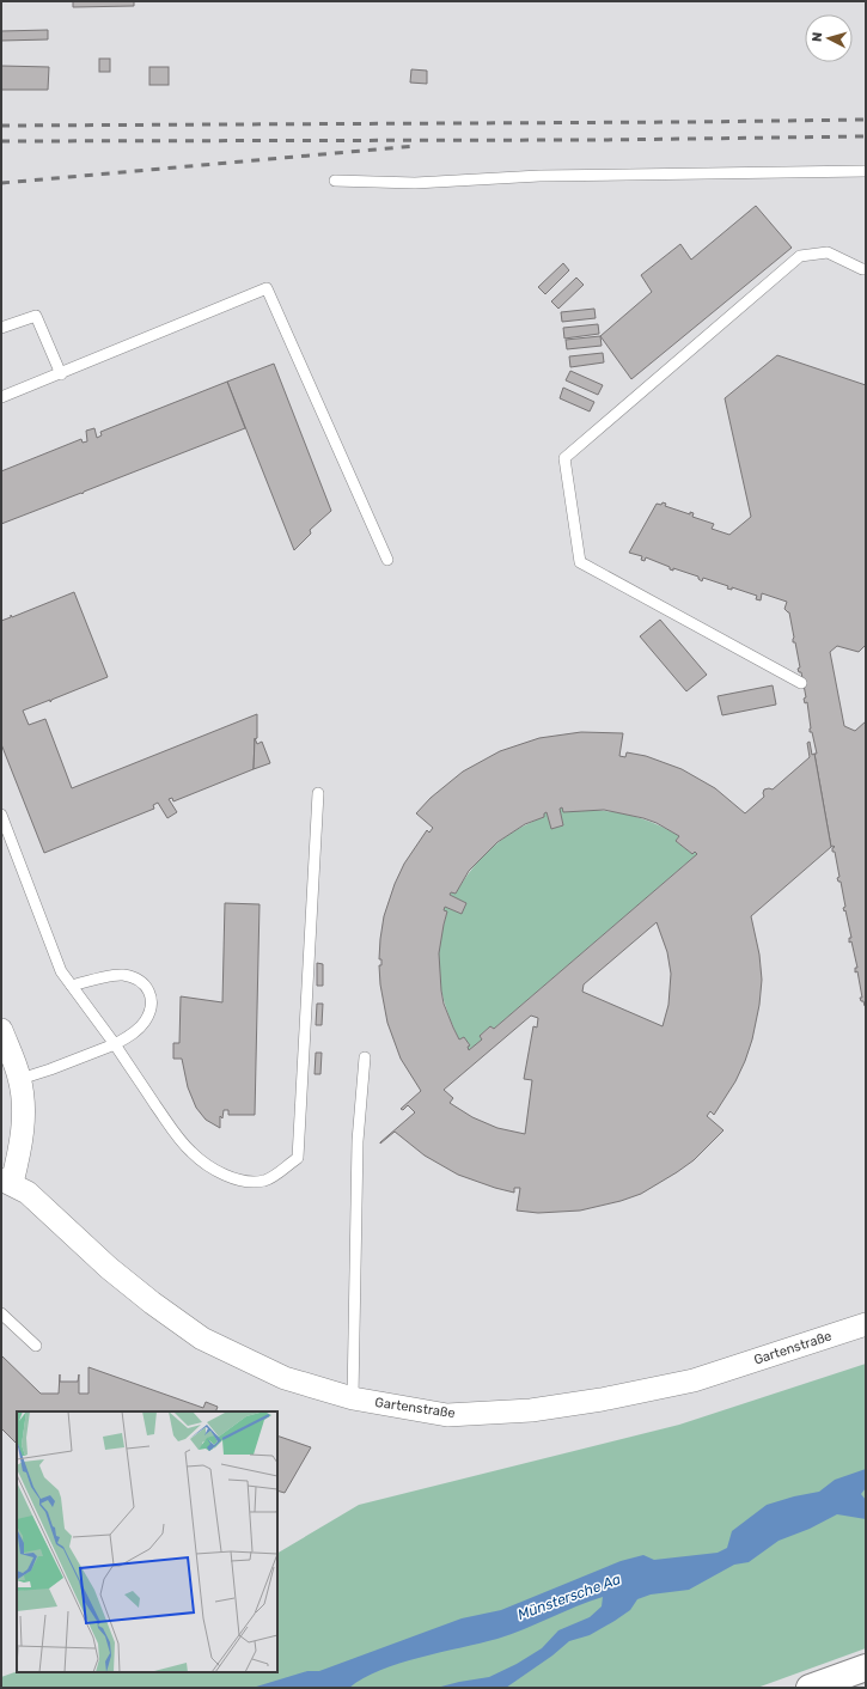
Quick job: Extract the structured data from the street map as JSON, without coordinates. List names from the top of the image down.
{
  "streets": {
    "street": ["Gartenstraße"]
  },
  "water": ["Münstersche Aa"],
  "north": "left"
}
